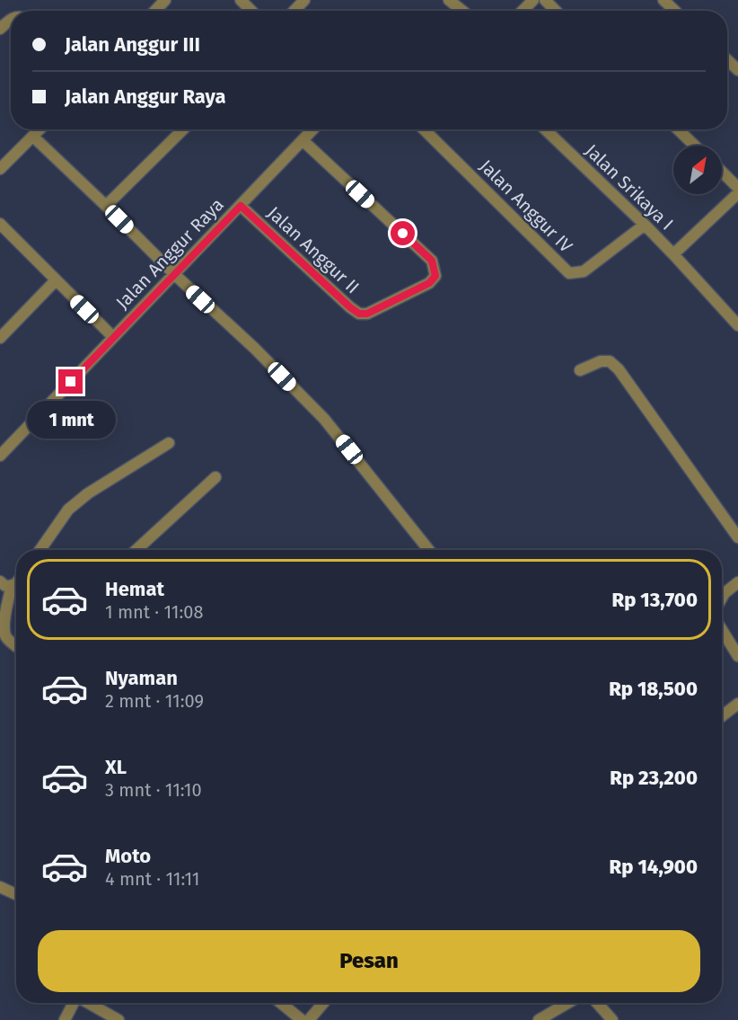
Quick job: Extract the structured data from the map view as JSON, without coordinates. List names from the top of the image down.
{
  "streets": {
    "street": [
      "Jalan Srikaya I",
      "Jalan Anggur IV",
      "Jalan Anggur II",
      "Jalan Anggur Raya"
    ]
  },
  "crossings": [
    ["Jalan Srikaya I", "Jalan Anggur IV"],
    ["Jalan Anggur II", "Jalan Anggur Raya"]
  ],
  "north": "top right",
  "page": {
    "banner": ["Jalan Anggur III", "Jalan Anggur Raya"],
    "bubble": "1 mnt",
    "list": [
      {
        "name": "Hemat",
        "note": "1 mnt · 11:08",
        "value": "Rp 13,700"
      },
      {
        "name": "Nyaman",
        "note": "2 mnt · 11:09",
        "value": "Rp 18,500"
      },
      {
        "name": "XL",
        "note": "3 mnt · 11:10",
        "value": "Rp 23,200"
      },
      {
        "name": "Moto",
        "note": "4 mnt · 11:11",
        "value": "Rp 14,900"
      }
    ],
    "buttons": "Pesan"
  }
}
